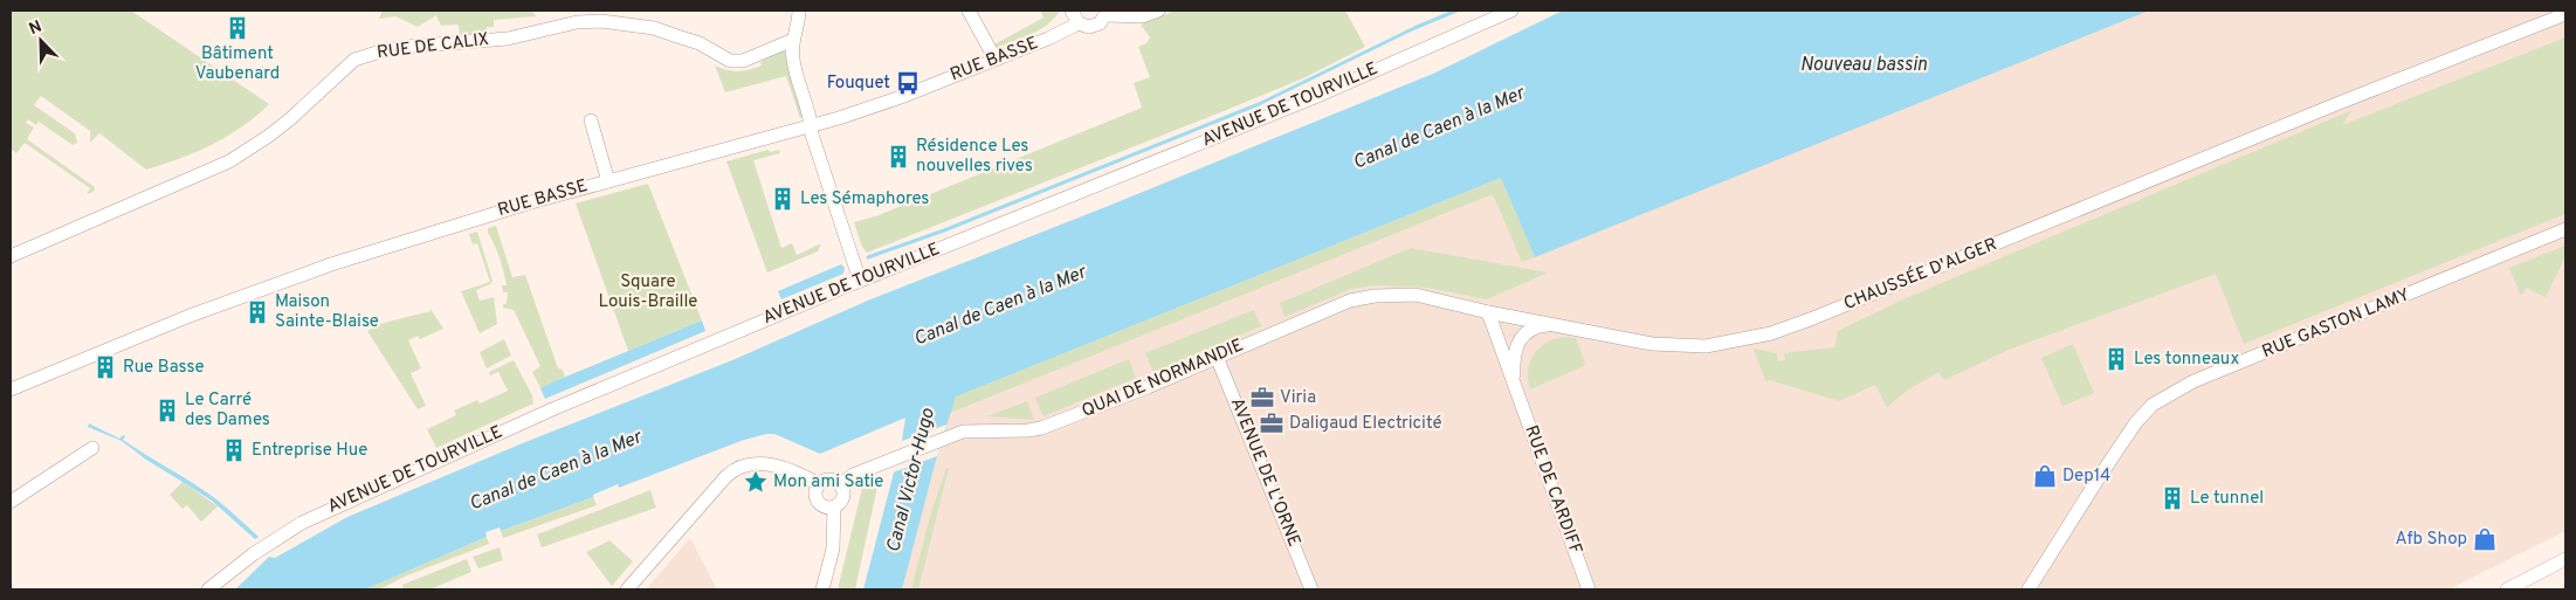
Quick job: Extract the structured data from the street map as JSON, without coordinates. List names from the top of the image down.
{
  "streets": {
    "street": [
      "RUE DE CALIX",
      "RUE BASSE",
      "AVENUE DE TOURVILLE",
      "CHAUSSÉE D'ALGER",
      "RUE GASTON LAMY",
      "QUAI DE NORMANDIE",
      "AVENUE DE L'ORNE",
      "RUE DE CARDIFF"
    ]
  },
  "crossings": [
    ["CHAUSSÉE D'ALGER", "QUAI DE NORMANDIE"],
    ["CHAUSSÉE D'ALGER", "RUE DE CARDIFF"],
    ["QUAI DE NORMANDIE", "AVENUE DE L'ORNE"],
    ["QUAI DE NORMANDIE", "RUE DE CARDIFF"]
  ],
  "water": ["Nouveau bassin", "Canal de Caen à la Mer", "Canal Victor-Hugo"],
  "parks": ["Square Louis-Braille"],
  "places": {
    "building": [
      "Bâtiment Vaubenard",
      "Résidence Les nouvelles rives",
      "Les Sémaphores",
      "Maison Sainte-Blaise",
      "Les tonneaux",
      "Rue Basse",
      "Le Carré des Dames",
      "Entreprise Hue",
      "Le tunnel"
    ],
    "bus stop": ["Fouquet"],
    "office": ["Viria", "Daligaud Electricité"],
    "shop": ["Dep14", "Afb Shop"],
    "place": ["Mon ami Satie"]
  },
  "north": "top left"
}
